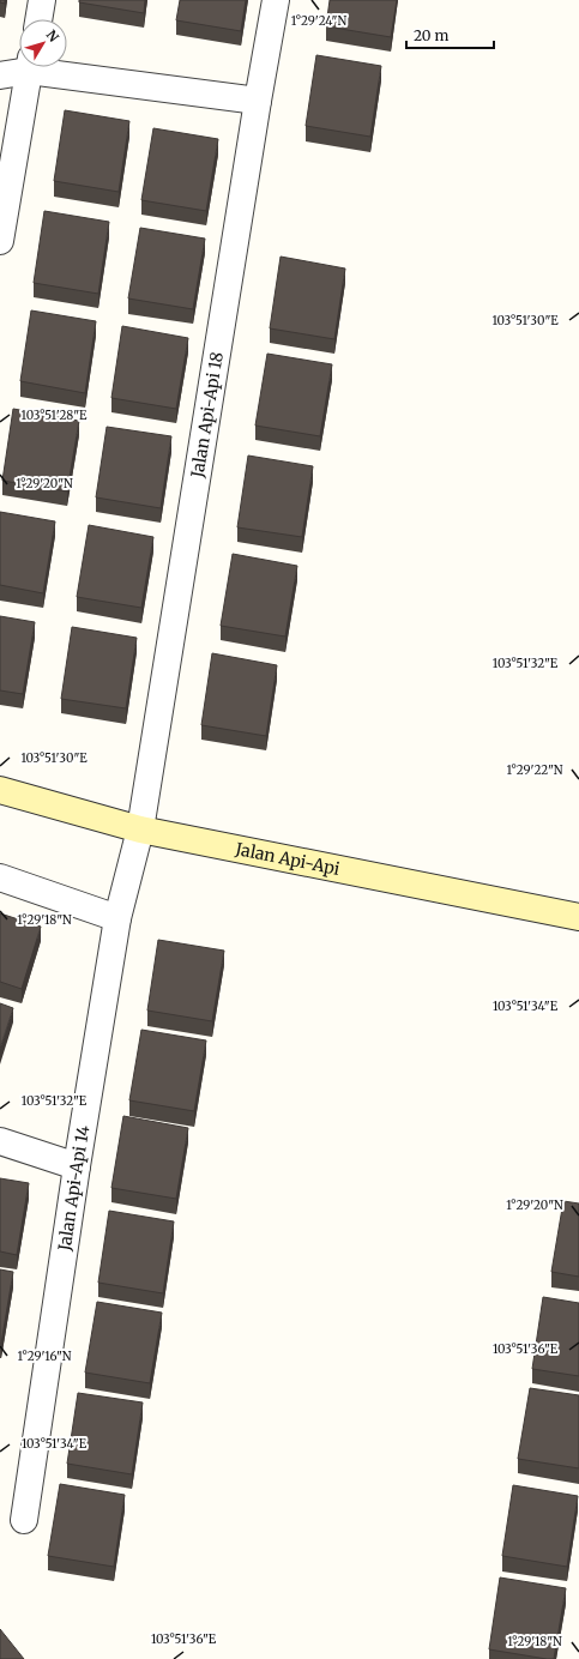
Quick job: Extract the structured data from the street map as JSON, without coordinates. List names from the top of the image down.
{
  "streets": {
    "street": ["Jalan Api-Api 18", "Jalan Api-Api", "Jalan Api-Api 14"]
  },
  "crossings": [
    ["Jalan Api-Api 18", "Jalan Api-Api"],
    ["Jalan Api-Api 18", "Jalan Api-Api 14"],
    ["Jalan Api-Api", "Jalan Api-Api 14"]
  ],
  "scale_bar": "20 m",
  "north": "top right",
  "coordinates": [
    "1°29'24\"N",
    "103°51'30\"E",
    "103°51'28\"E",
    "1°29'20\"N",
    "103°51'32\"E",
    "1°29'22\"N",
    "1°29'18\"N",
    "103°51'34\"E",
    "103°51'36\"E",
    "1°29'16\"N"
  ]
}
